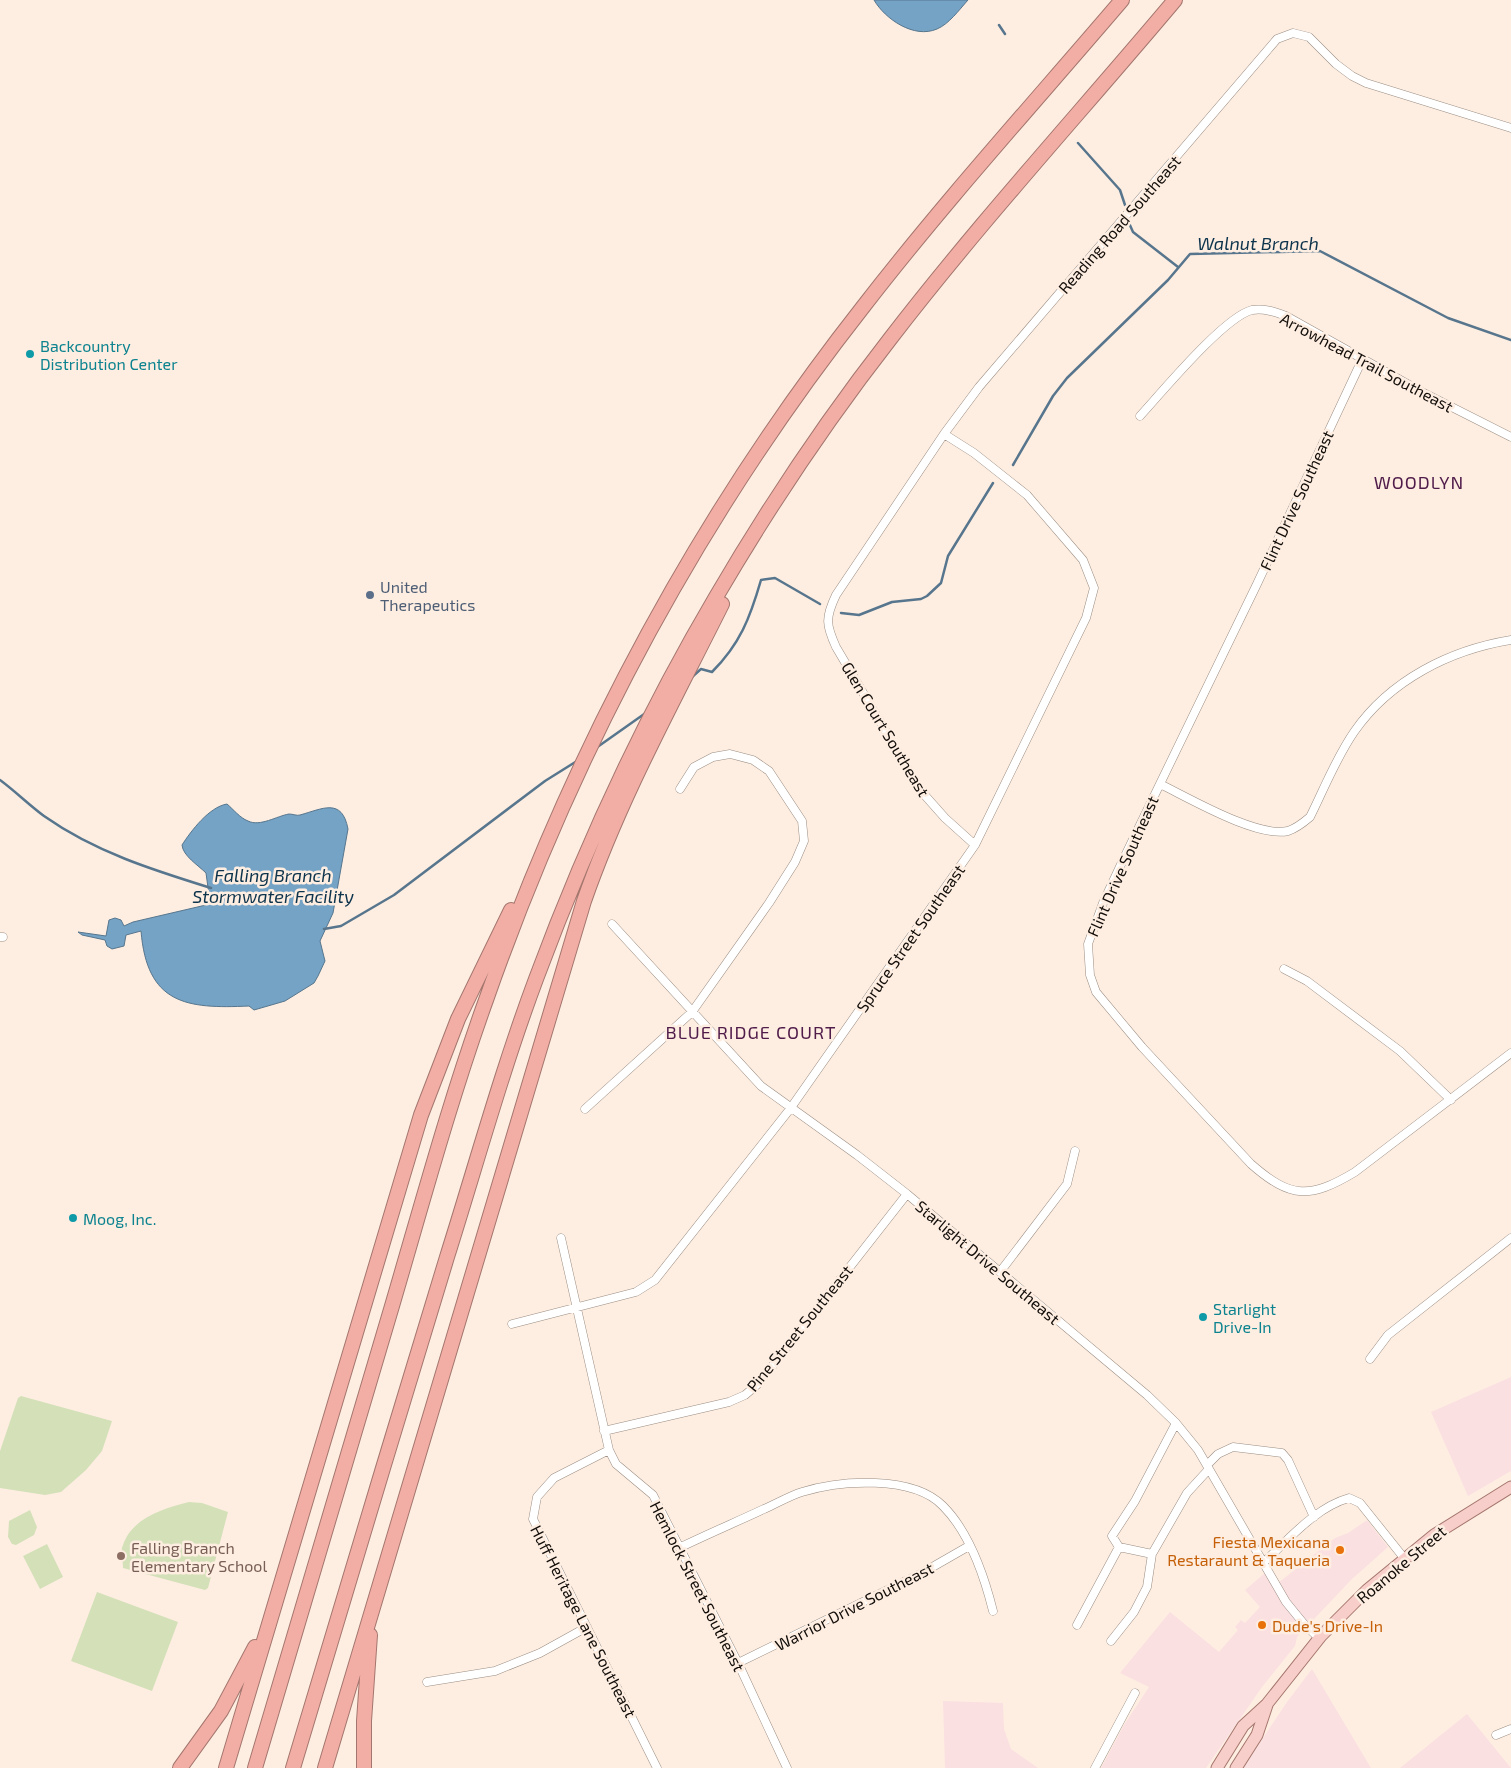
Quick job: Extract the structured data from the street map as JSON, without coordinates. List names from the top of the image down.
{
  "streets": {
    "main road": ["Roanoke Street"],
    "street": [
      "Reading Road Southeast",
      "Arrowhead Trail Southeast",
      "Flint Drive Southeast",
      "Glen Court Southeast",
      "Spruce Street Southeast",
      "Starlight Drive Southeast",
      "Pine Street Southeast",
      "Hemlock Street Southeast",
      "Warrior Drive Southeast",
      "Huff Heritage Lane Southeast"
    ]
  },
  "crossings": [
    ["Reading Road Southeast", "Glen Court Southeast"],
    ["Reading Road Southeast", "Spruce Street Southeast"],
    ["Arrowhead Trail Southeast", "Flint Drive Southeast"],
    ["Glen Court Southeast", "Spruce Street Southeast"],
    ["Spruce Street Southeast", "Starlight Drive Southeast"],
    ["Spruce Street Southeast", "Hemlock Street Southeast"],
    ["Starlight Drive Southeast", "Pine Street Southeast"],
    ["Starlight Drive Southeast", "Roanoke Street"],
    ["Pine Street Southeast", "Hemlock Street Southeast"],
    ["Hemlock Street Southeast", "Warrior Drive Southeast"],
    ["Hemlock Street Southeast", "Huff Heritage Lane Southeast"]
  ],
  "districts": ["WOODLYN", "BLUE RIDGE COURT"],
  "water": ["Walnut Branch", "Falling Branch Stormwater Facility"],
  "places": [
    "Backcountry Distribution Center",
    "United Therapeutics",
    "Moog, Inc.",
    "Starlight Drive-In",
    "Fiesta Mexicana Restaraunt & Taqueria",
    "Falling Branch Elementary School",
    "Dude's Drive-In"
  ]
}
